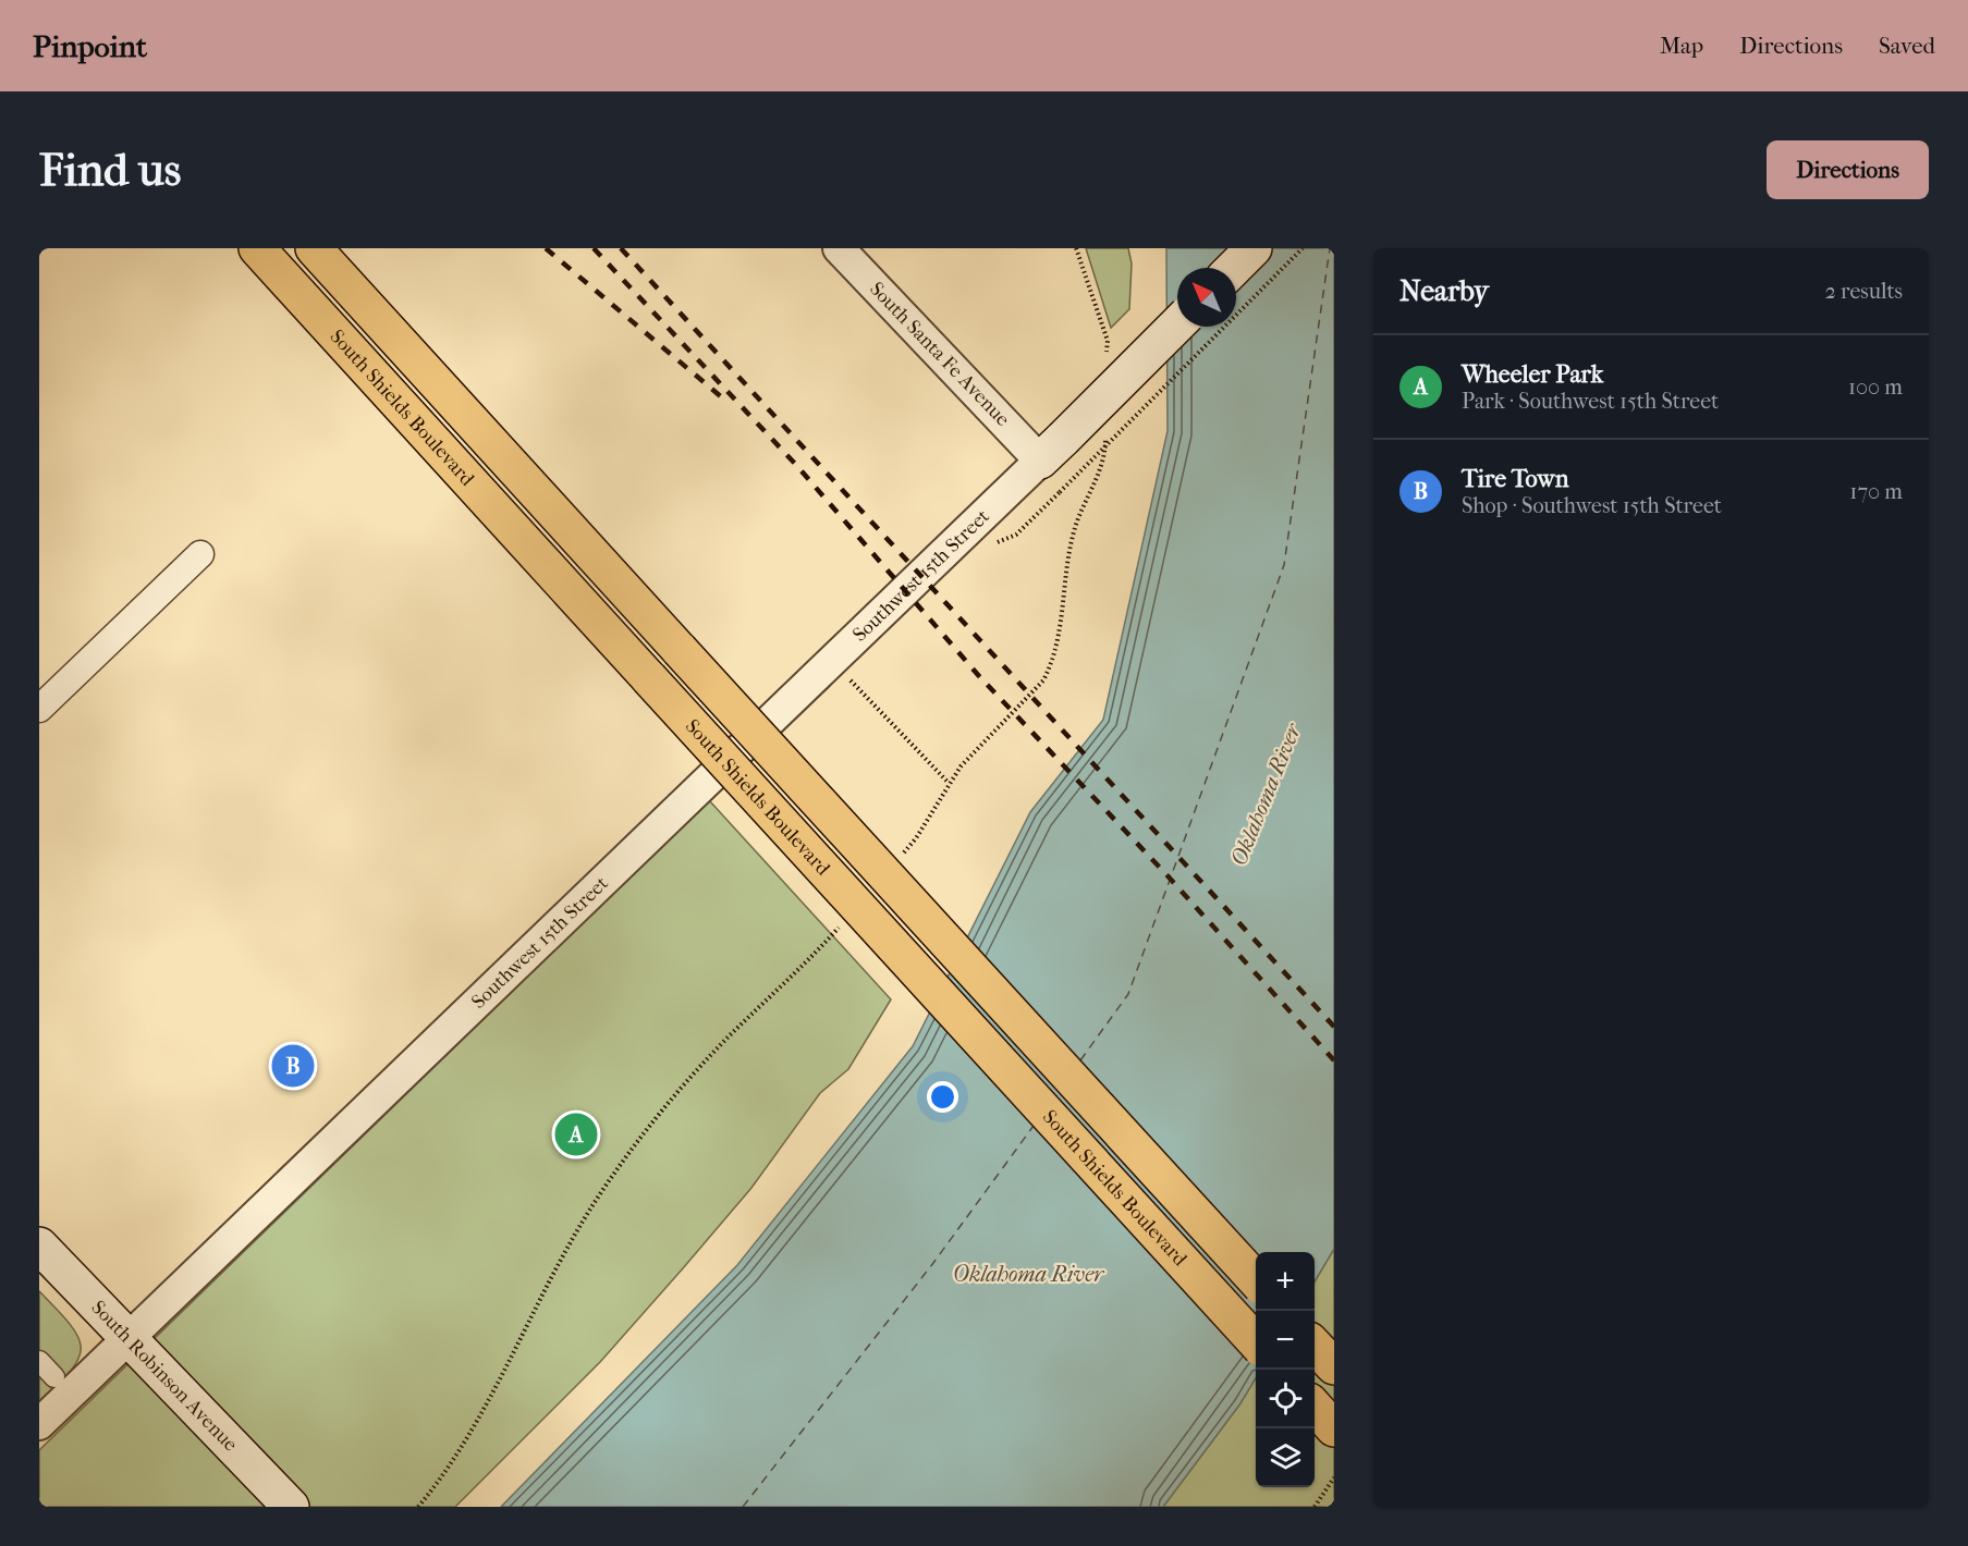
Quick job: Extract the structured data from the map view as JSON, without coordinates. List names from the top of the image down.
{
  "streets": {
    "main road": ["South Shields Boulevard", "South Robinson Avenue"],
    "street": ["South Santa Fe Avenue", "Southwest 15th Street"]
  },
  "crossings": [
    ["South Santa Fe Avenue", "Southwest 15th Street"],
    ["Southwest 15th Street", "South Robinson Avenue"]
  ],
  "water": ["Oklahoma River"],
  "north": "top left",
  "page": {
    "header": "Pinpoint",
    "nav": ["Map", "Directions", "Saved"],
    "buttons": "Directions",
    "title": "Find us",
    "heading": ["Nearby", "2 results"],
    "list": [
      {
        "mark": "A",
        "name": "Wheeler Park",
        "note": "Park · Southwest 15th Street",
        "value": "100 m"
      },
      {
        "mark": "B",
        "name": "Tire Town",
        "note": "Shop · Southwest 15th Street",
        "value": "170 m"
      }
    ],
    "pins": ["B", "A"],
    "map_buttons": ["+", "−"]
  }
}
